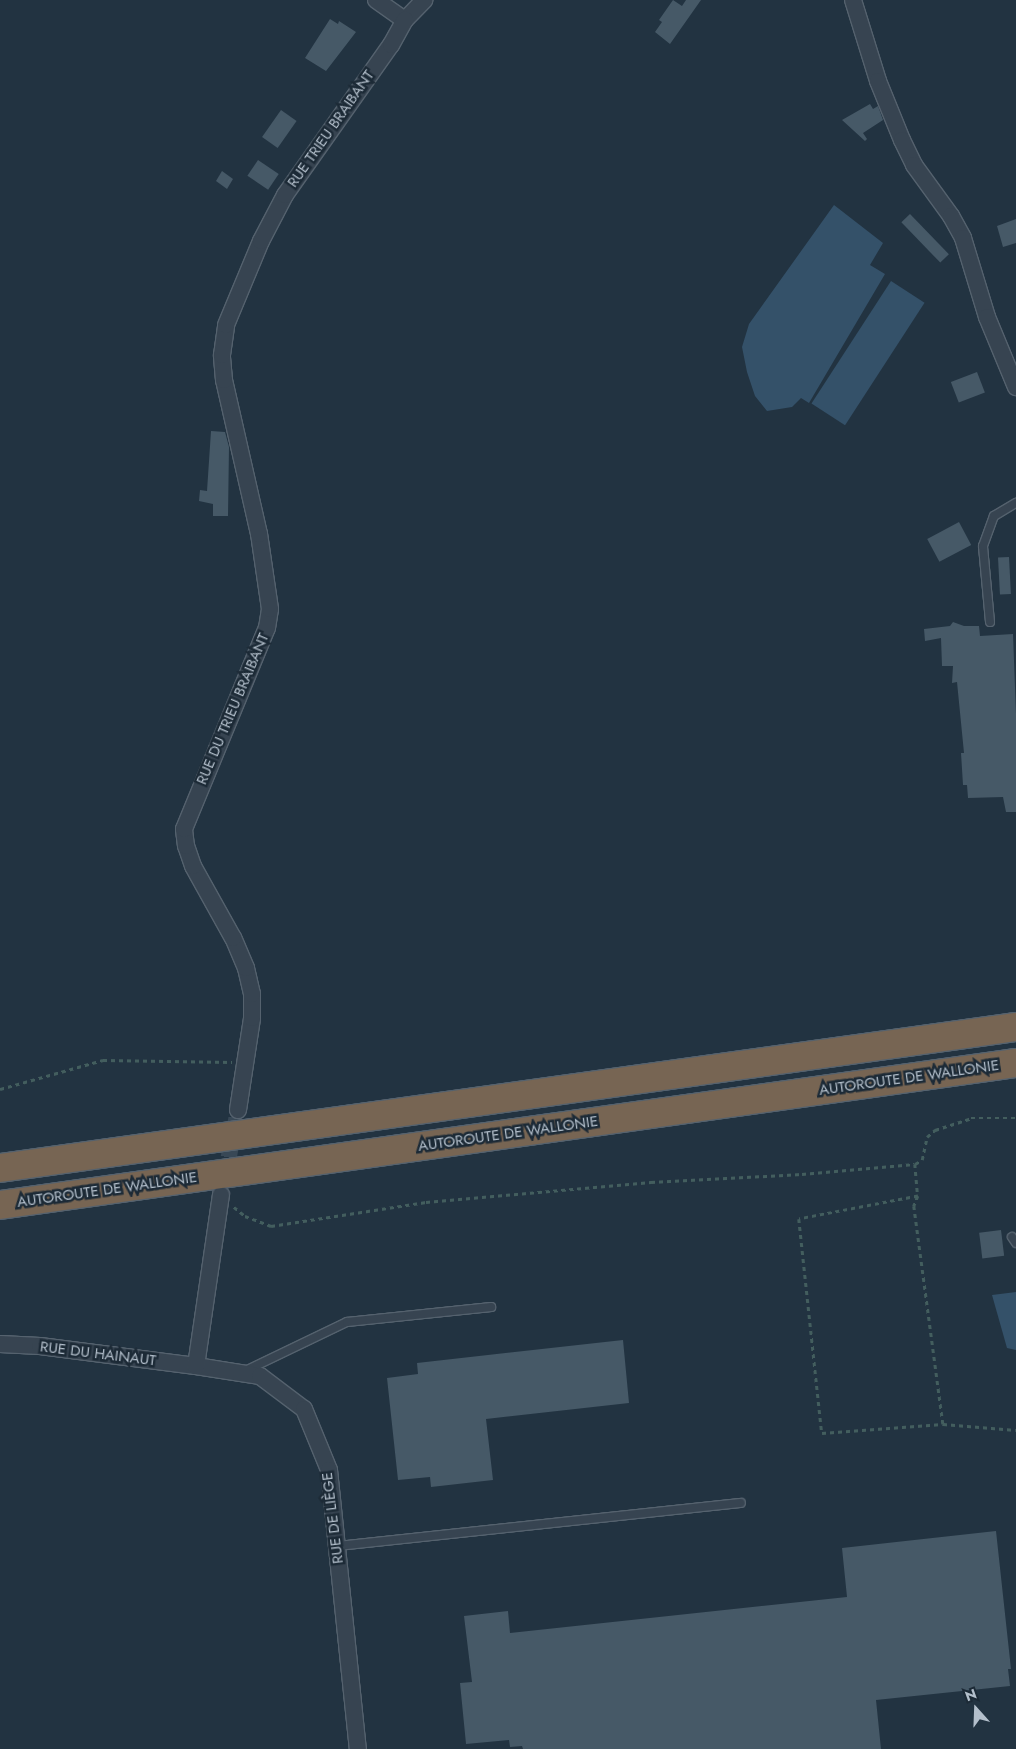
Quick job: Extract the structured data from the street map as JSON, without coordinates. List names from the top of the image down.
{
  "streets": {
    "highway": ["AUTOROUTE DE WALLONIE"],
    "street": [
      "RUE TRIEU BRAIBANT",
      "RUE DU TRIEU BRAIBANT",
      "RUE DU HAINAUT",
      "RUE DE LIÈGE"
    ]
  },
  "crossings": [
    ["RUE TRIEU BRAIBANT", "RUE DU TRIEU BRAIBANT"],
    ["RUE DU HAINAUT", "RUE DE LIÈGE"]
  ],
  "north": "top"
}
